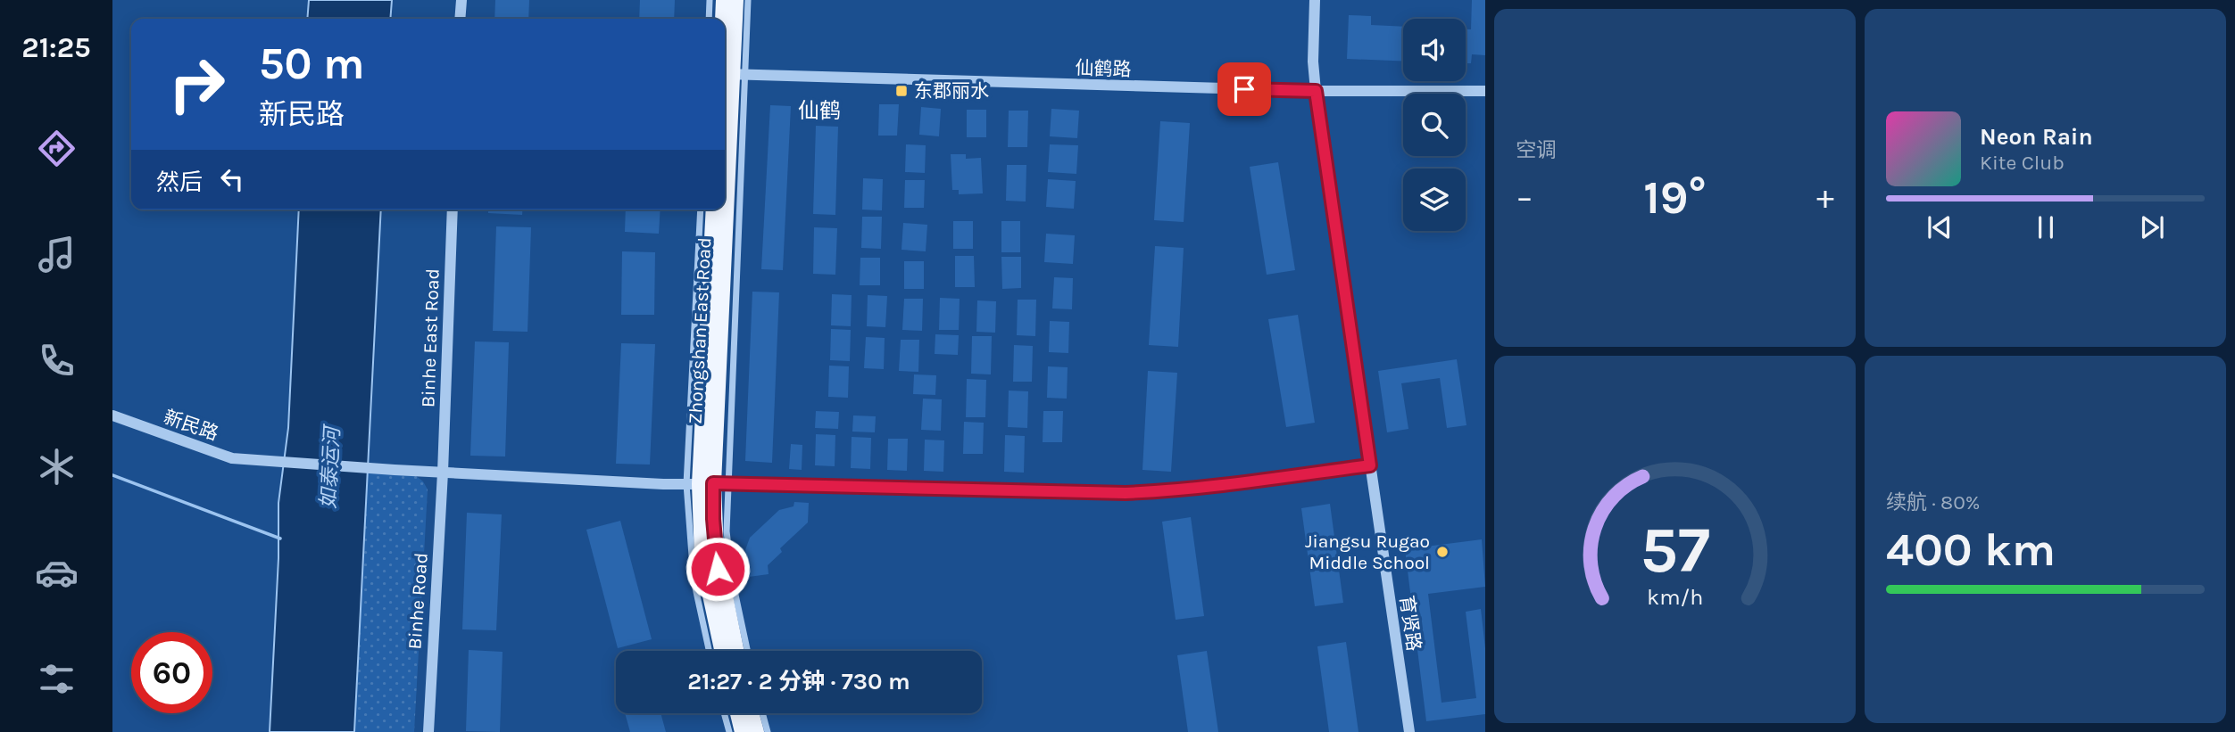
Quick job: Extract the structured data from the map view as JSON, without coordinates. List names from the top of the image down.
{
  "streets": {
    "main road": ["Zhongshan East Road"],
    "street": [
      "仙鹤路",
      "Binhe East Road",
      "新民路",
      "Binhe Road",
      "育贤路"
    ]
  },
  "crossings": [
    ["仙鹤路", "Zhongshan East Road"],
    ["仙鹤路", "育贤路"],
    ["Zhongshan East Road", "新民路"],
    ["Binhe East Road", "新民路"],
    ["Binhe East Road", "Binhe Road"],
    ["新民路", "Binhe Road"]
  ],
  "districts": ["仙鹤"],
  "water": ["如泰运河"],
  "places": {
    "transit": ["东郡丽水"],
    "other": ["Jiangsu Rugao Middle School"]
  },
  "page": {
    "tabs": "21:25",
    "tile": [
      "空调",
      ["续航 · 80%", "400 km"]
    ],
    "turn": ["50 m", "新民路"],
    "song": ["Neon Rain", "Kite Club"],
    "then": "然后",
    "heat": ["−", "19°", "+"],
    "limit": "60",
    "trip": "21:27 · 2 分钟 · 730 m",
    "gauge": ["57", "km/h"]
  }
}
